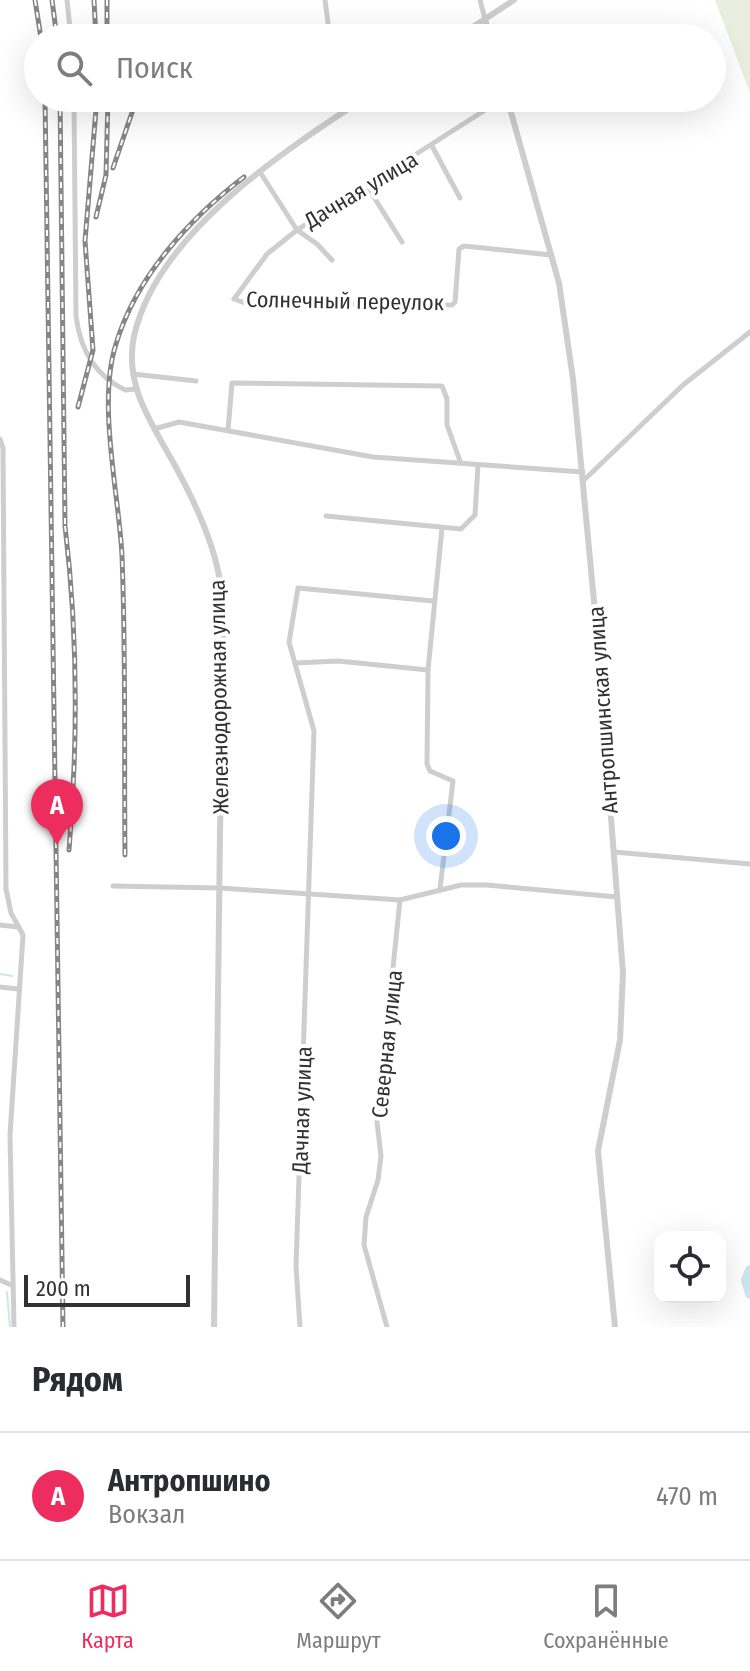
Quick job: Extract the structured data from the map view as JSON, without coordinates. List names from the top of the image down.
{
  "streets": {
    "street": [
      "Дачная улица",
      "Солнечный переулок",
      "Железнодорожная улица",
      "Антропшинская улица",
      "Северная улица"
    ]
  },
  "crossings": [
    ["Дачная улица", "Солнечный переулок"],
    ["Солнечный переулок", "Антропшинская улица"]
  ],
  "scale_bar": "200 m",
  "page": {
    "search": "Поиск",
    "pins": "A",
    "scale": "200 m",
    "heading": "Рядом",
    "list": [
      {
        "mark": "A",
        "name": "Антропшино",
        "note": "Вокзал",
        "value": "470 m"
      }
    ],
    "nav": ["Карта", "Маршрут", "Сохранённые"]
  }
}
